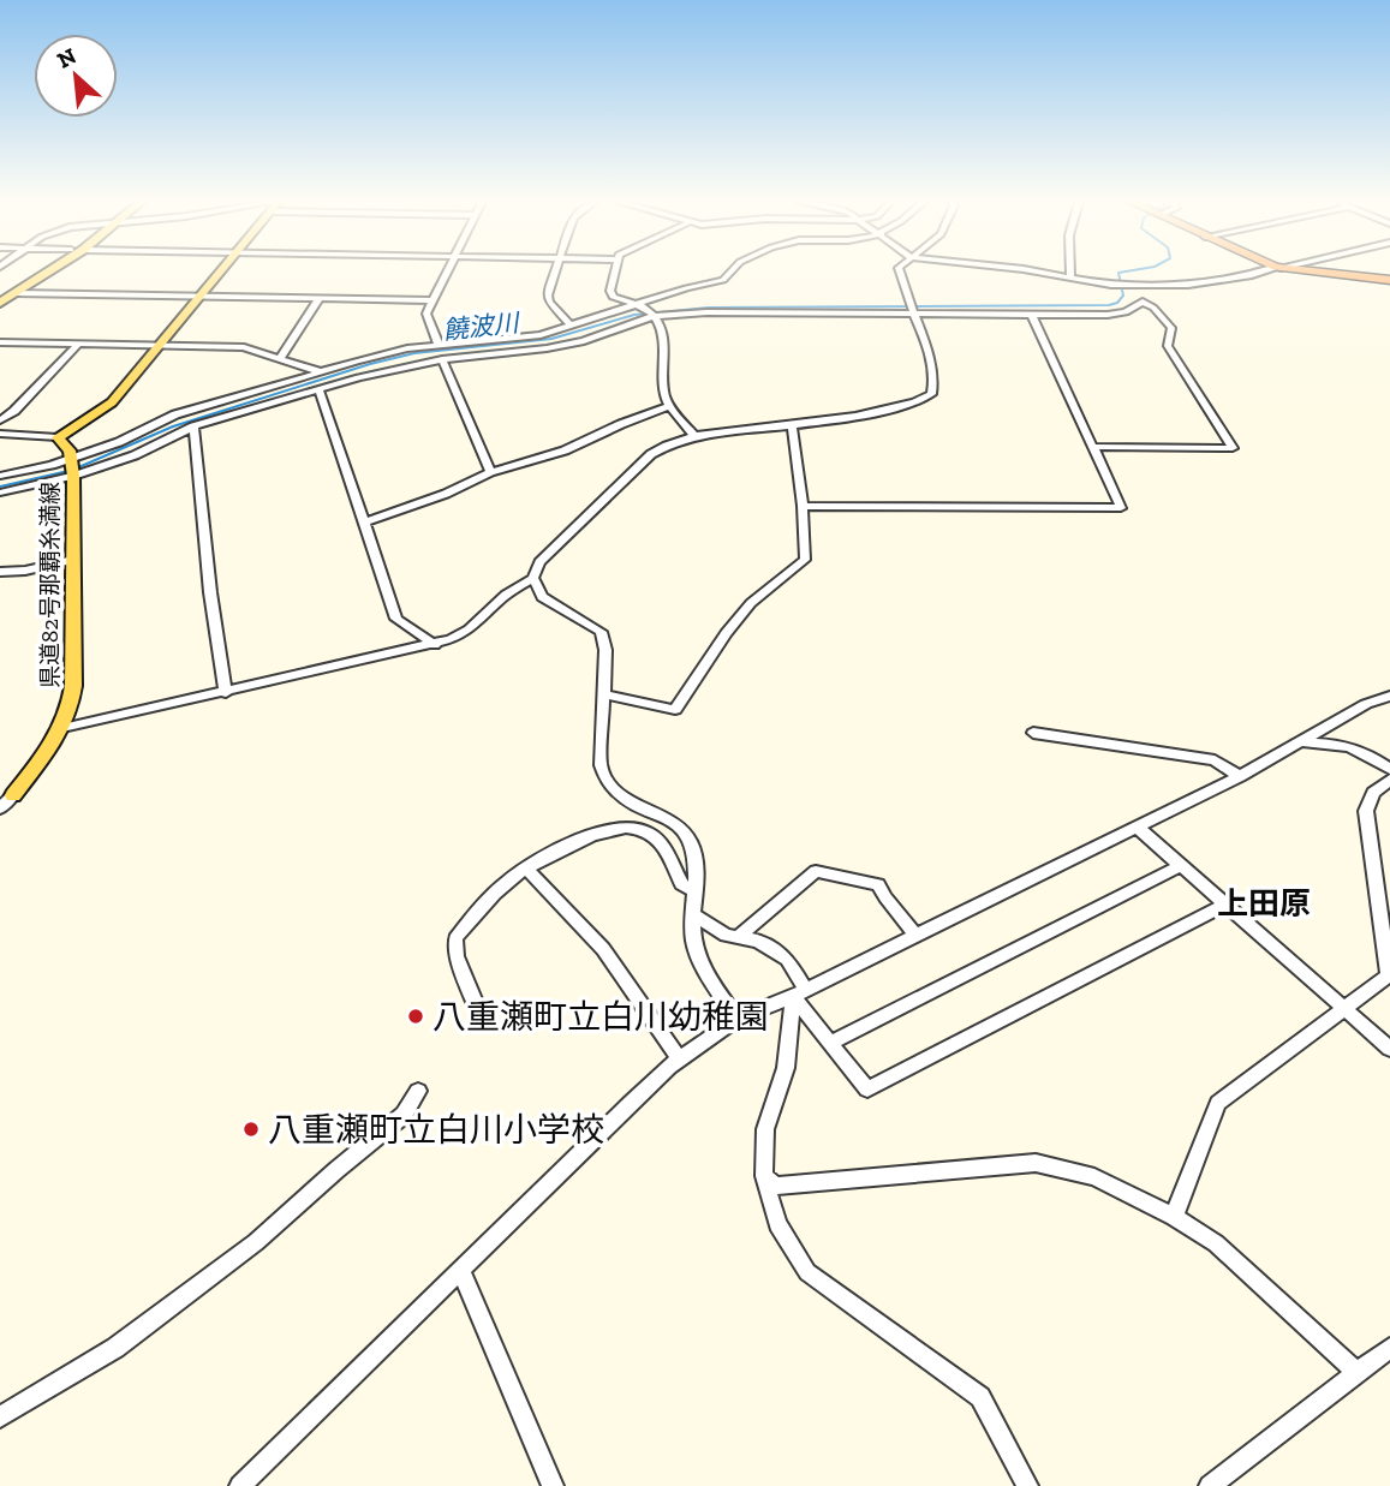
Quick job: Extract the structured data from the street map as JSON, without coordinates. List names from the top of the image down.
{
  "streets": {
    "main road": ["県道82号那覇糸満線"]
  },
  "districts": ["上田原"],
  "water": ["饒波川"],
  "places": ["八重瀬町立白川幼稚園", "八重瀬町立白川小学校"],
  "north": "top left"
}
